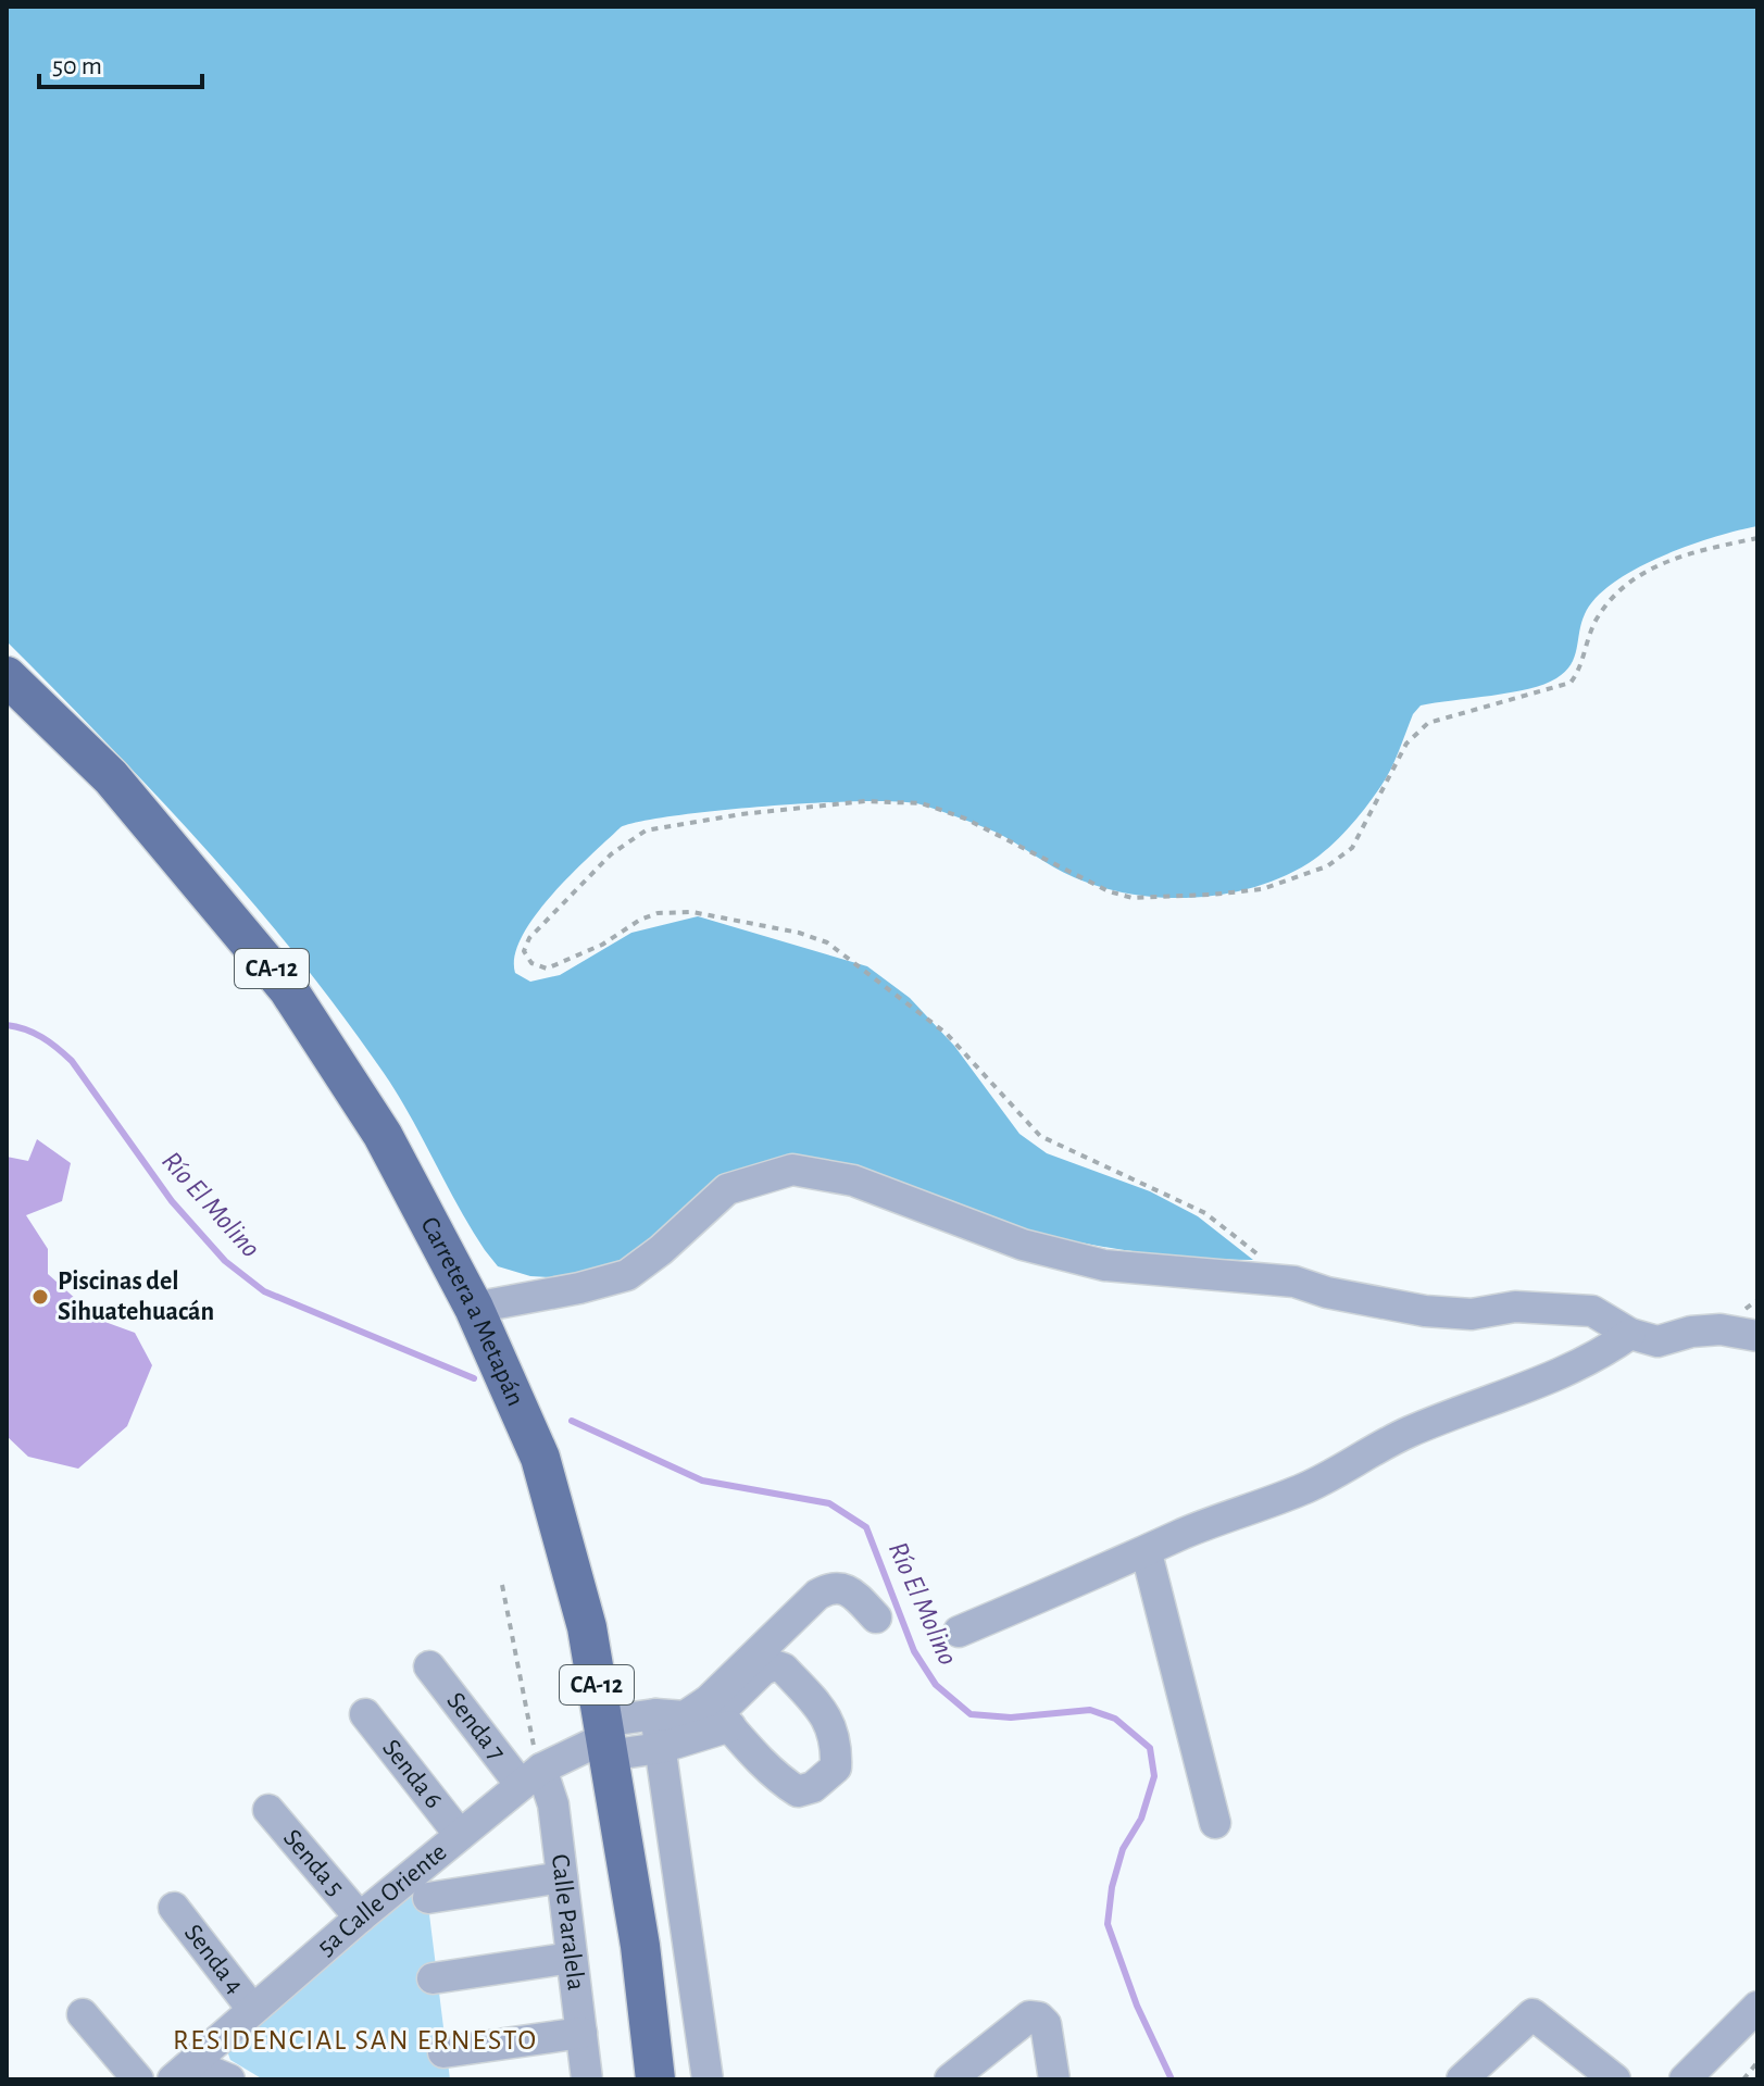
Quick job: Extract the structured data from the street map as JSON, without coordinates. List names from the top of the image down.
{
  "streets": {
    "main road": ["CA-12", "Carretera a Metapán"],
    "street": [
      "Senda 7",
      "Senda 6",
      "Senda 5",
      "5a Calle Oriente",
      "Calle Paralela",
      "Senda 4"
    ]
  },
  "crossings": [
    ["Carretera a Metapán", "5a Calle Oriente"],
    ["Senda 7", "5a Calle Oriente"],
    ["Senda 7", "Calle Paralela"],
    ["Senda 6", "5a Calle Oriente"],
    ["Senda 5", "5a Calle Oriente"],
    ["5a Calle Oriente", "Calle Paralela"],
    ["5a Calle Oriente", "Senda 4"]
  ],
  "districts": ["RESIDENCIAL SAN ERNESTO"],
  "water": ["Río El Molino"],
  "places": ["Piscinas del Sihuatehuacán"],
  "scale_bar": "50 m"
}
